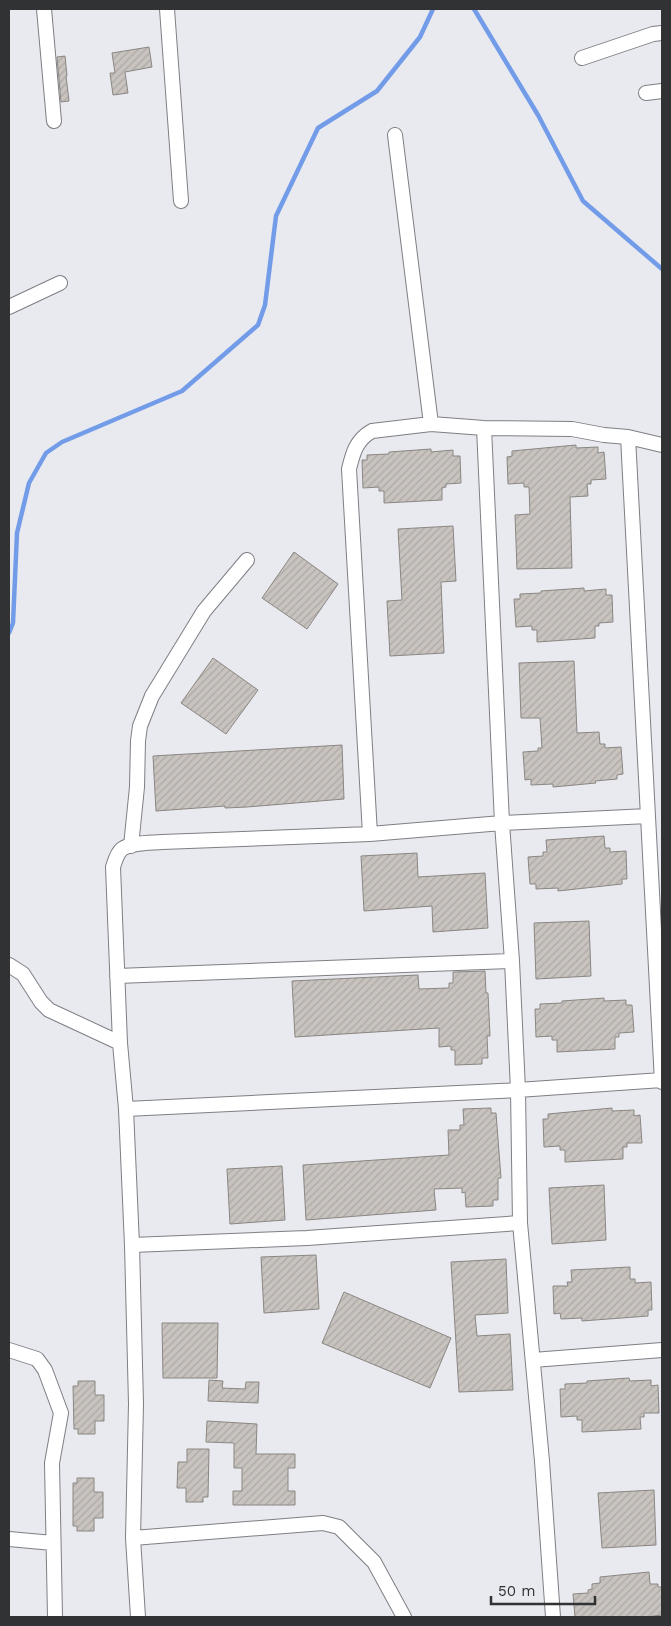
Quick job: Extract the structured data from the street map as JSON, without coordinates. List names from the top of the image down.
{
  "scale_bar": "50 m"
}
